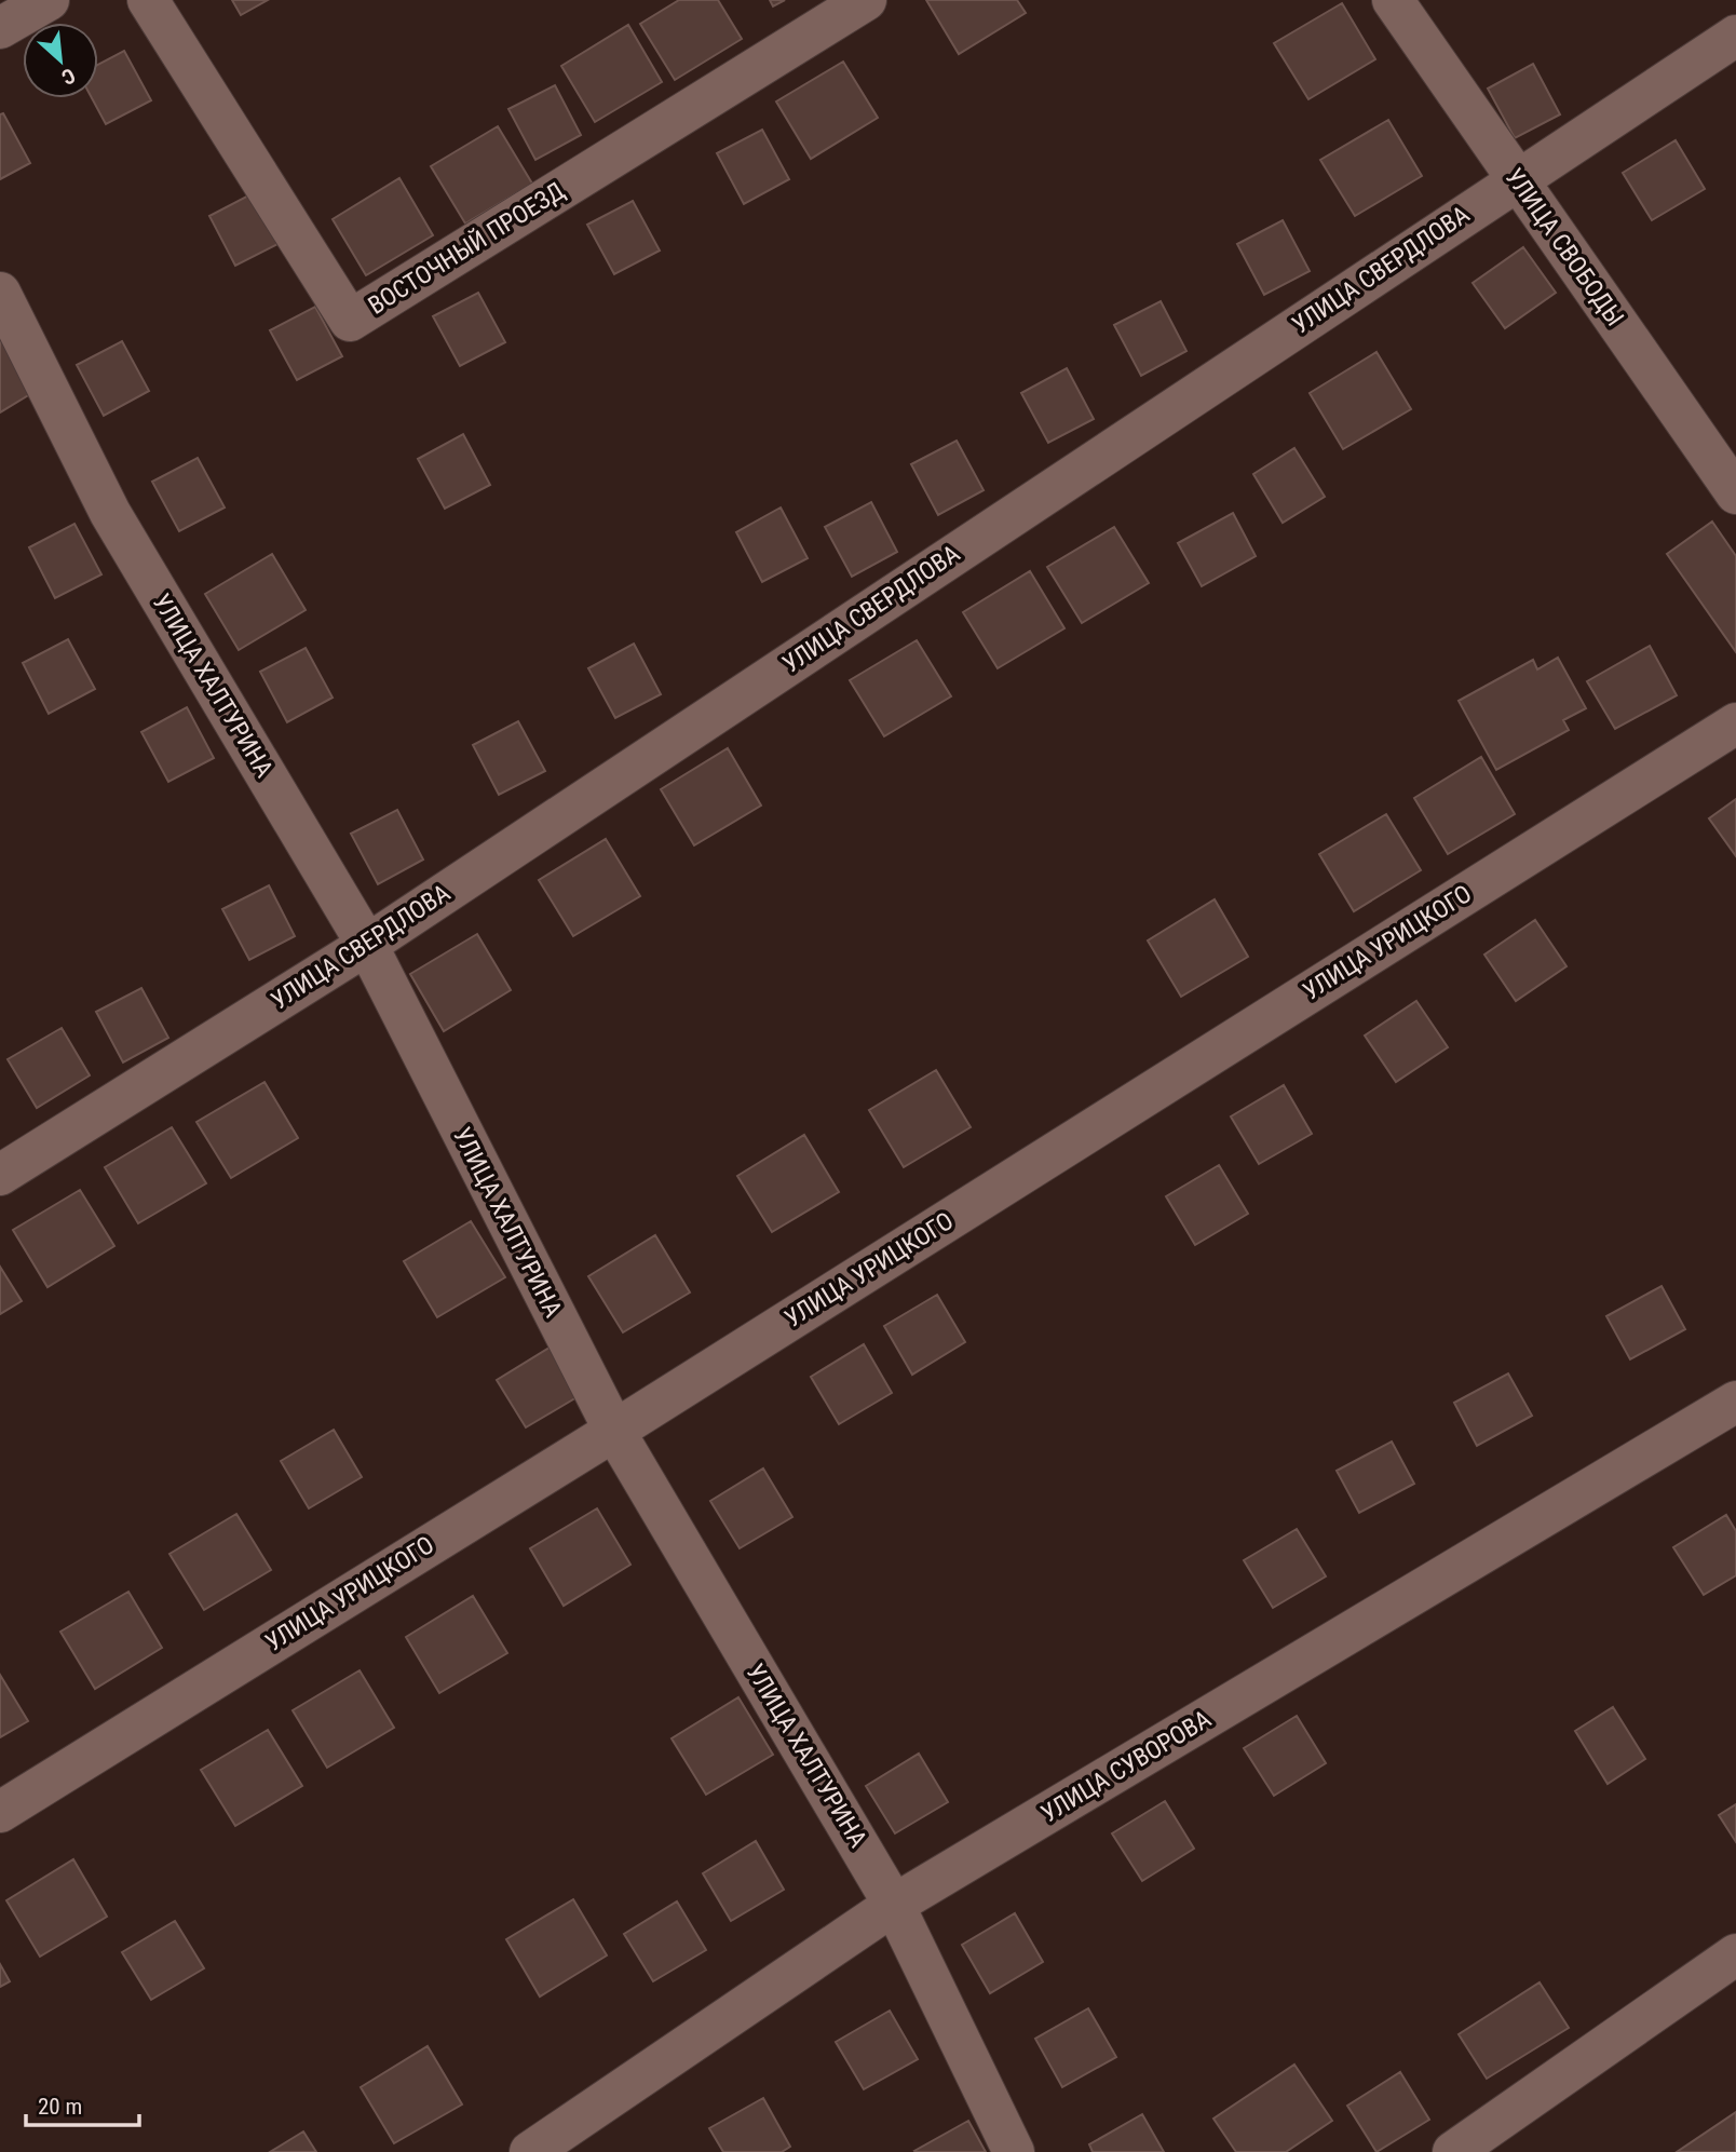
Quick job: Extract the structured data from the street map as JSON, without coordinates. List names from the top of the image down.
{
  "streets": {
    "street": [
      "УЛИЦА СВОБОДЫ",
      "ВОСТОЧНЫЙ ПРОЕЗД",
      "УЛИЦА СВЕРДЛОВА",
      "УЛИЦА ХАЛТУРИНА",
      "УЛИЦА УРИЦКОГО",
      "УЛИЦА СУВОРОВА"
    ]
  },
  "crossings": [
    ["УЛИЦА СВОБОДЫ", "УЛИЦА СВЕРДЛОВА"],
    ["УЛИЦА СВЕРДЛОВА", "УЛИЦА ХАЛТУРИНА"],
    ["УЛИЦА ХАЛТУРИНА", "УЛИЦА УРИЦКОГО"],
    ["УЛИЦА ХАЛТУРИНА", "УЛИЦА СУВОРОВА"]
  ],
  "scale_bar": "20 m",
  "north": "bottom right"
}
